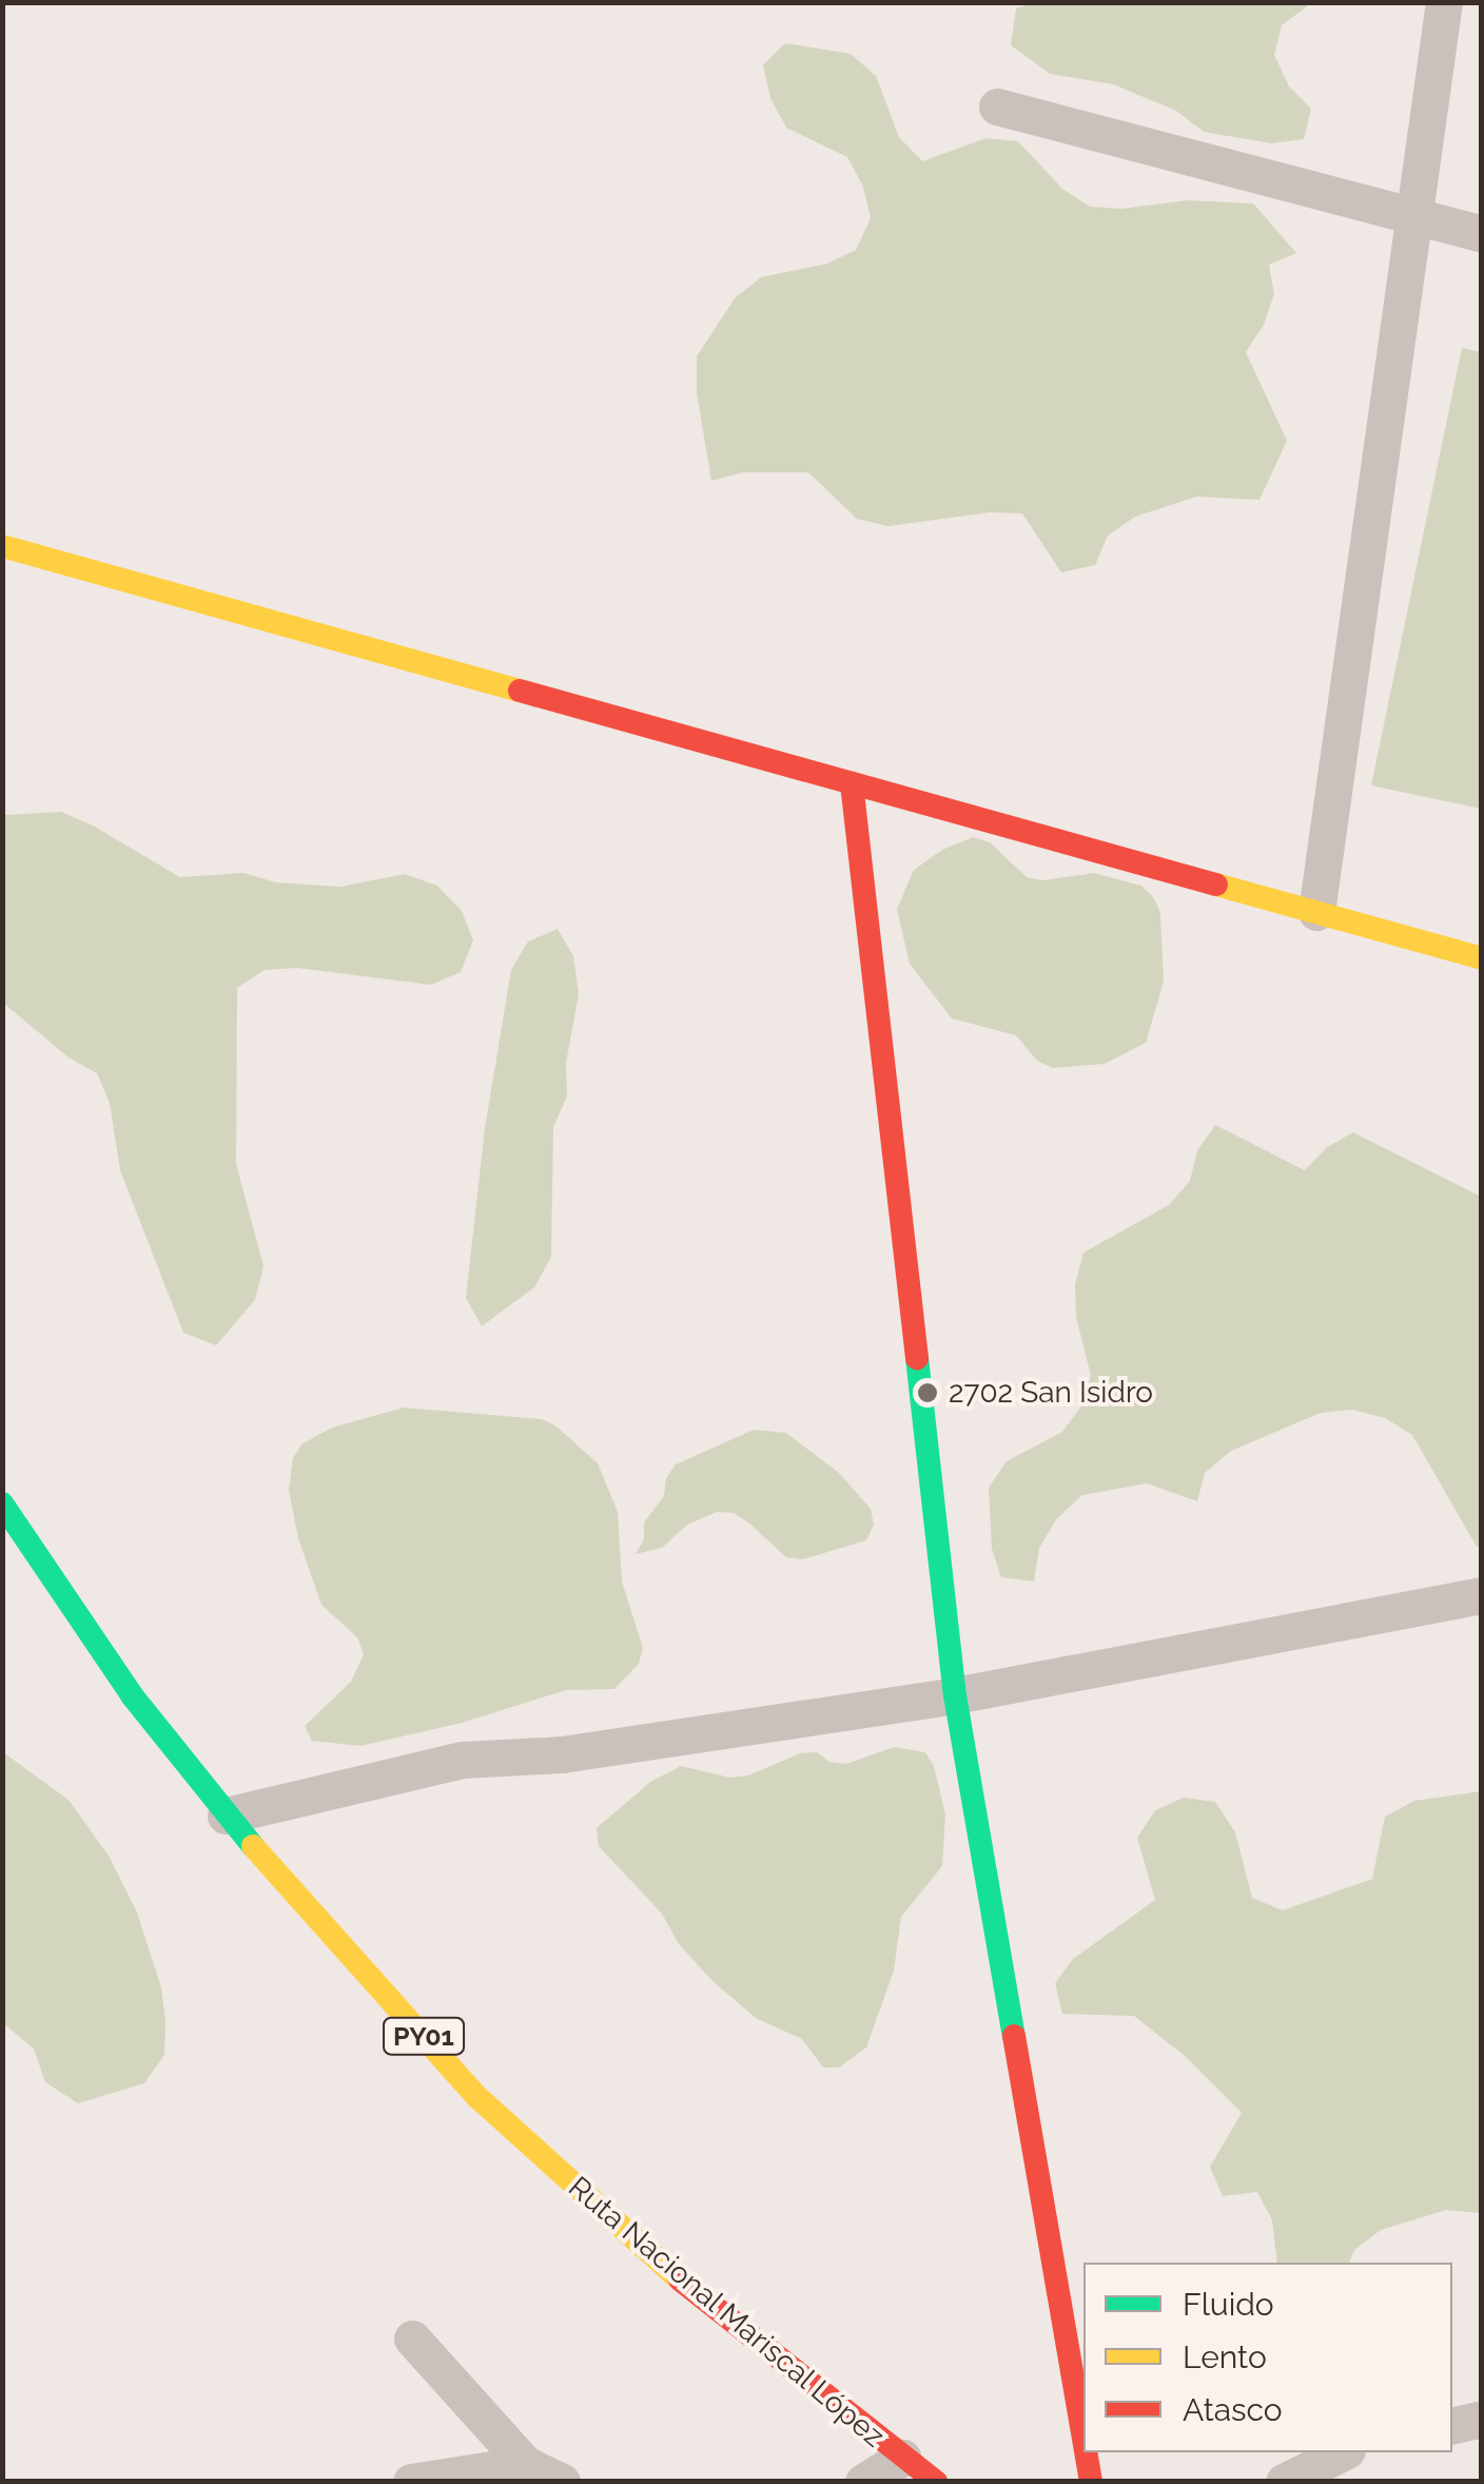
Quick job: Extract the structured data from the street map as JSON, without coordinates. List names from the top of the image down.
{
  "streets": {
    "main road": ["PY01", "Ruta Nacional Mariscal López"]
  },
  "places": ["2702 San Isidro"],
  "legend": ["Fluido", "Lento", "Atasco"]
}
